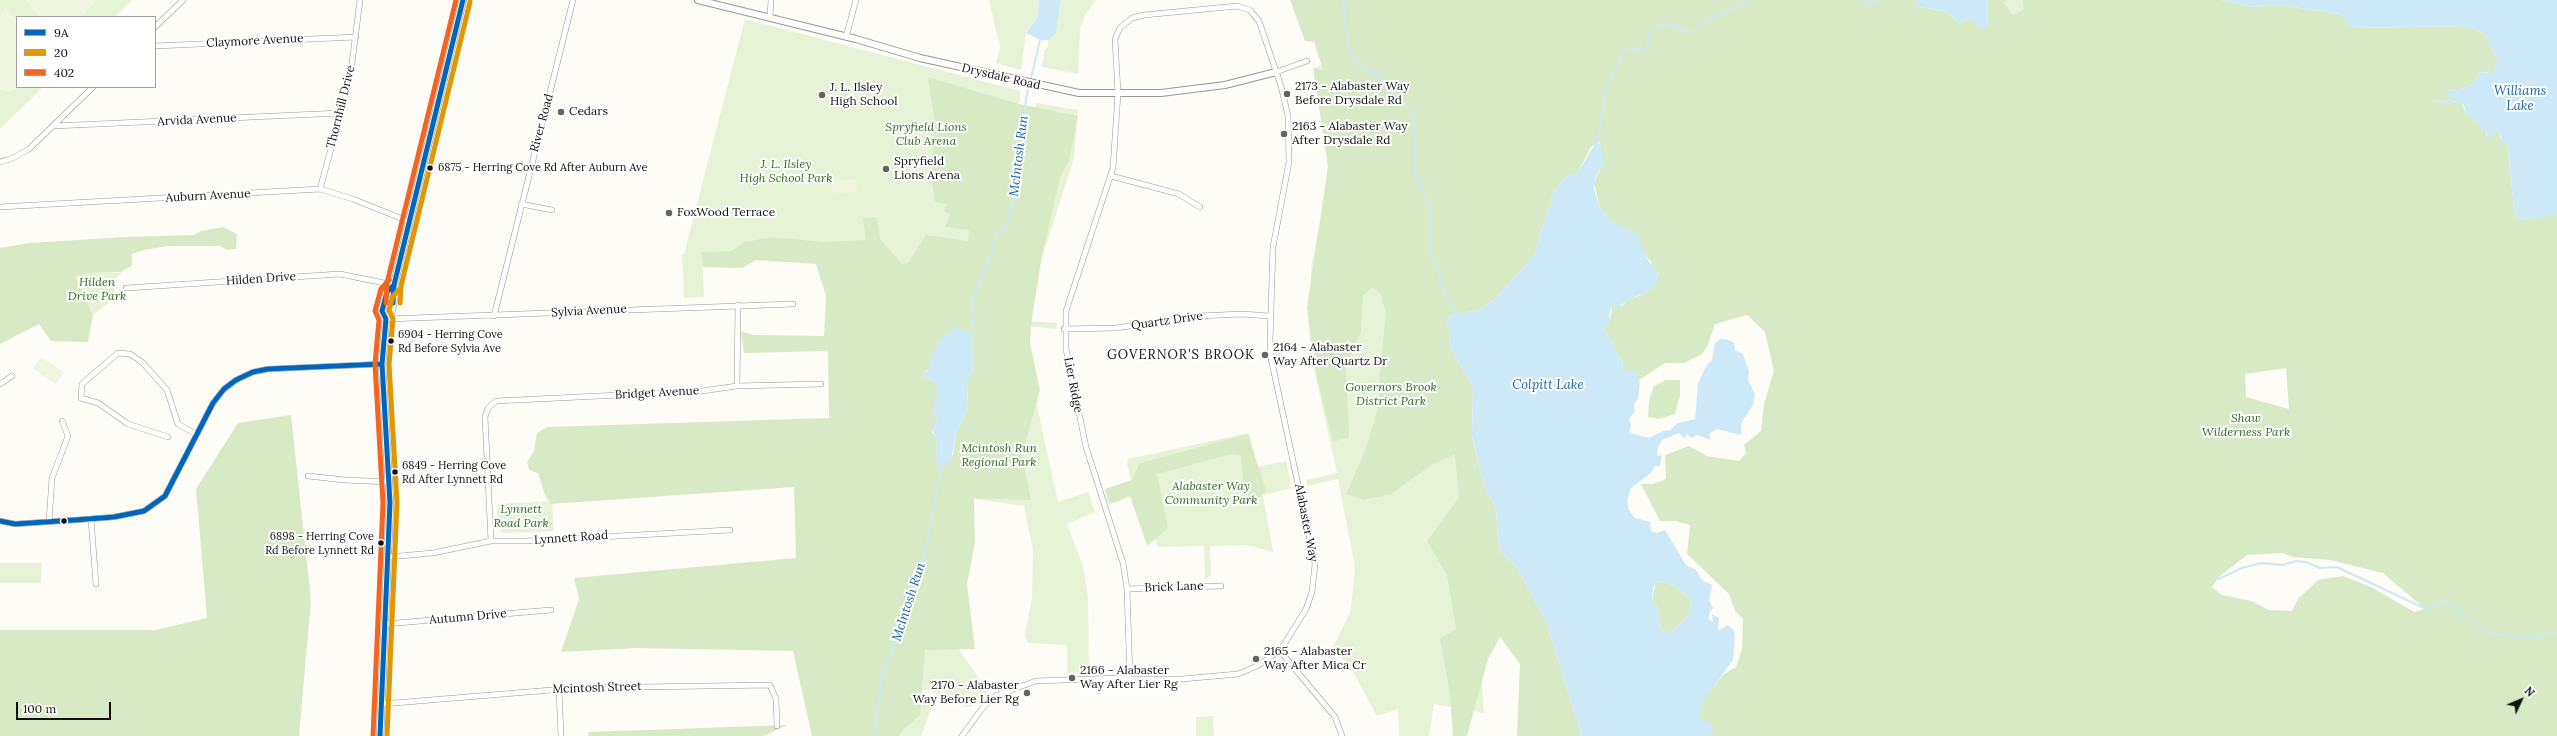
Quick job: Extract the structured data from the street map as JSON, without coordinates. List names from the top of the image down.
{
  "streets": {
    "street": [
      "Claymore Avenue",
      "Drysdale Road",
      "Thornhill Drive",
      "Arvida Avenue",
      "River Road",
      "Auburn Avenue",
      "Hilden Drive",
      "Sylvia Avenue",
      "Quartz Drive",
      "Lier Ridge",
      "Bridget Avenue",
      "Alabaster Way",
      "Lynnett Road",
      "Brick Lane",
      "Autumn Drive",
      "Mcintosh Street"
    ]
  },
  "crossings": [
    ["Claymore Avenue", "Thornhill Drive"],
    ["Drysdale Road", "Lier Ridge"],
    ["Drysdale Road", "Alabaster Way"],
    ["Thornhill Drive", "Arvida Avenue"],
    ["Thornhill Drive", "Auburn Avenue"],
    ["River Road", "Sylvia Avenue"],
    ["Quartz Drive", "Lier Ridge"],
    ["Quartz Drive", "Alabaster Way"],
    ["Lier Ridge", "Alabaster Way"],
    ["Lier Ridge", "Brick Lane"],
    ["Bridget Avenue", "Lynnett Road"]
  ],
  "districts": ["GOVERNOR'S BROOK"],
  "water": ["Williams Lake", "McIntosh Run", "Colpitt Lake"],
  "parks": [
    "Spryfield Lions Club Arena",
    "J. L. Ilsley High School Park",
    "Hilden Drive Park",
    "Governors Brook District Park",
    "Shaw Wilderness Park",
    "Mcintosh Run Regional Park",
    "Alabaster Way Community Park",
    "Lynnett Road Park"
  ],
  "places": [
    "2173 - Alabaster Way Before Drysdale Rd",
    "J. L. Ilsley High School",
    "Cedars",
    "2163 - Alabaster Way After Drysdale Rd",
    "6875 - Herring Cove Rd After Auburn Ave",
    "Spryfield Lions Arena",
    "FoxWood Terrace",
    "6904 - Herring Cove Rd Before Sylvia Ave",
    "2164 - Alabaster Way After Quartz Dr",
    "6849 - Herring Cove Rd After Lynnett Rd",
    "6898 - Herring Cove Rd Before Lynnett Rd",
    "2165 - Alabaster Way After Mica Cr",
    "2166 - Alabaster Way After Lier Rg",
    "2170 - Alabaster Way Before Lier Rg"
  ],
  "lines": ["transit line 9A", "transit line 402", "transit line 20"],
  "legend": ["9A", "20", "402"],
  "scale_bar": "100 m",
  "north": "top right"
}
